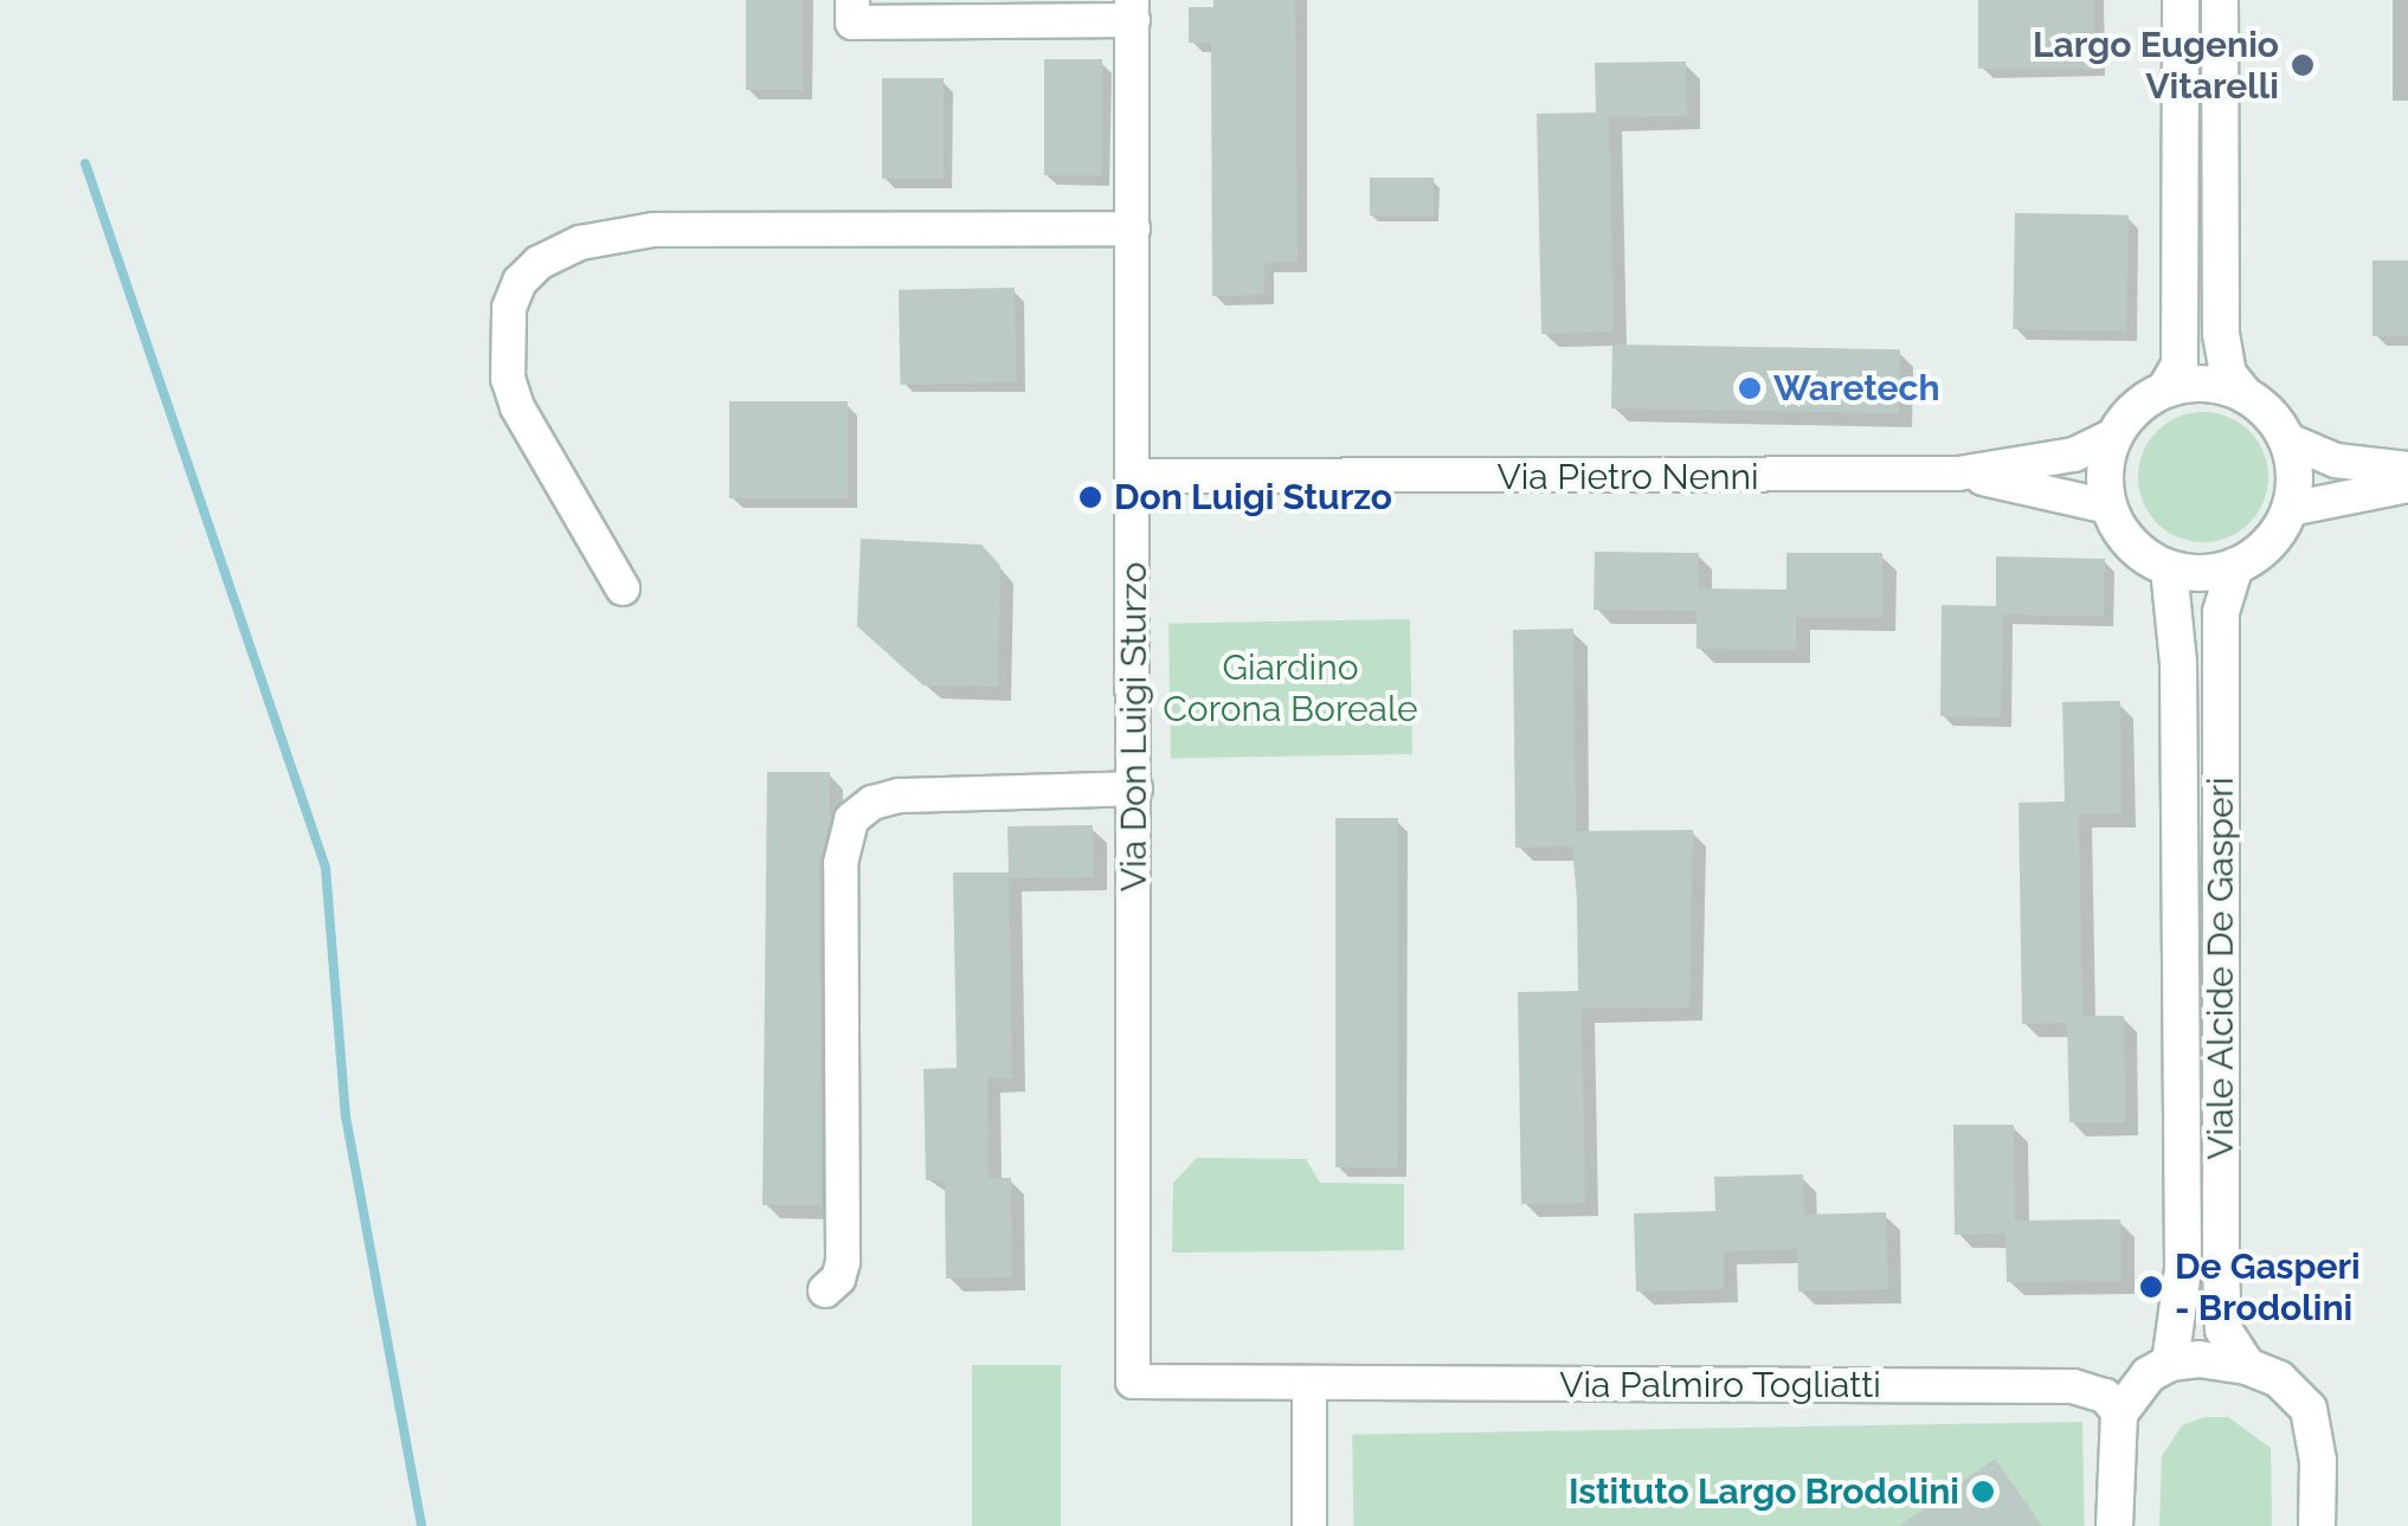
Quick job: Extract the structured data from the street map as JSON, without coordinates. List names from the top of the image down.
{
  "streets": {
    "street": [
      "Via Pietro Nenni",
      "Via Don Luigi Sturzo",
      "Viale Alcide De Gasperi",
      "Via Palmiro Togliatti"
    ]
  },
  "crossings": [
    ["Via Pietro Nenni", "Via Don Luigi Sturzo"],
    ["Via Pietro Nenni", "Viale Alcide De Gasperi"],
    ["Via Don Luigi Sturzo", "Via Palmiro Togliatti"]
  ],
  "parks": ["Giardino Corona Boreale"],
  "places": [
    "Largo Eugenio Vitarelli",
    "Waretech",
    "Don Luigi Sturzo",
    "De Gasperi - Brodolini",
    "Istituto Largo Brodolini"
  ]
}
